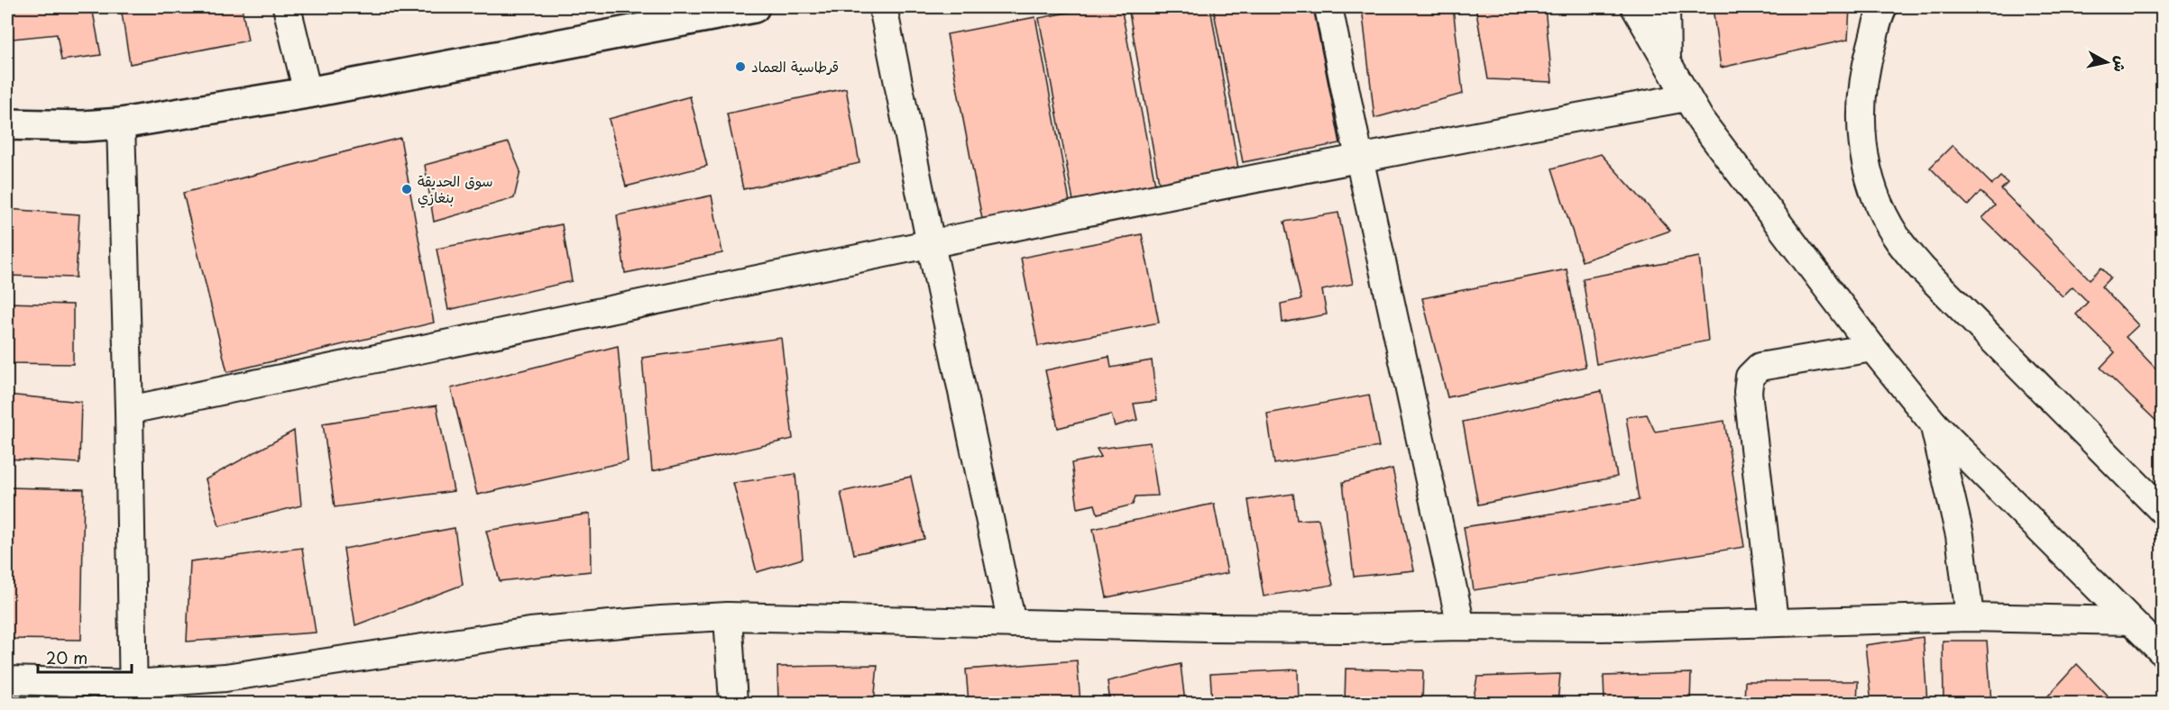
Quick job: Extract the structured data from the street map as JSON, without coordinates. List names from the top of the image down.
{
  "places": ["قرطاسية العماد", "سوق الحديقة بنغازي"],
  "scale_bar": "20 m",
  "north": "right"
}
